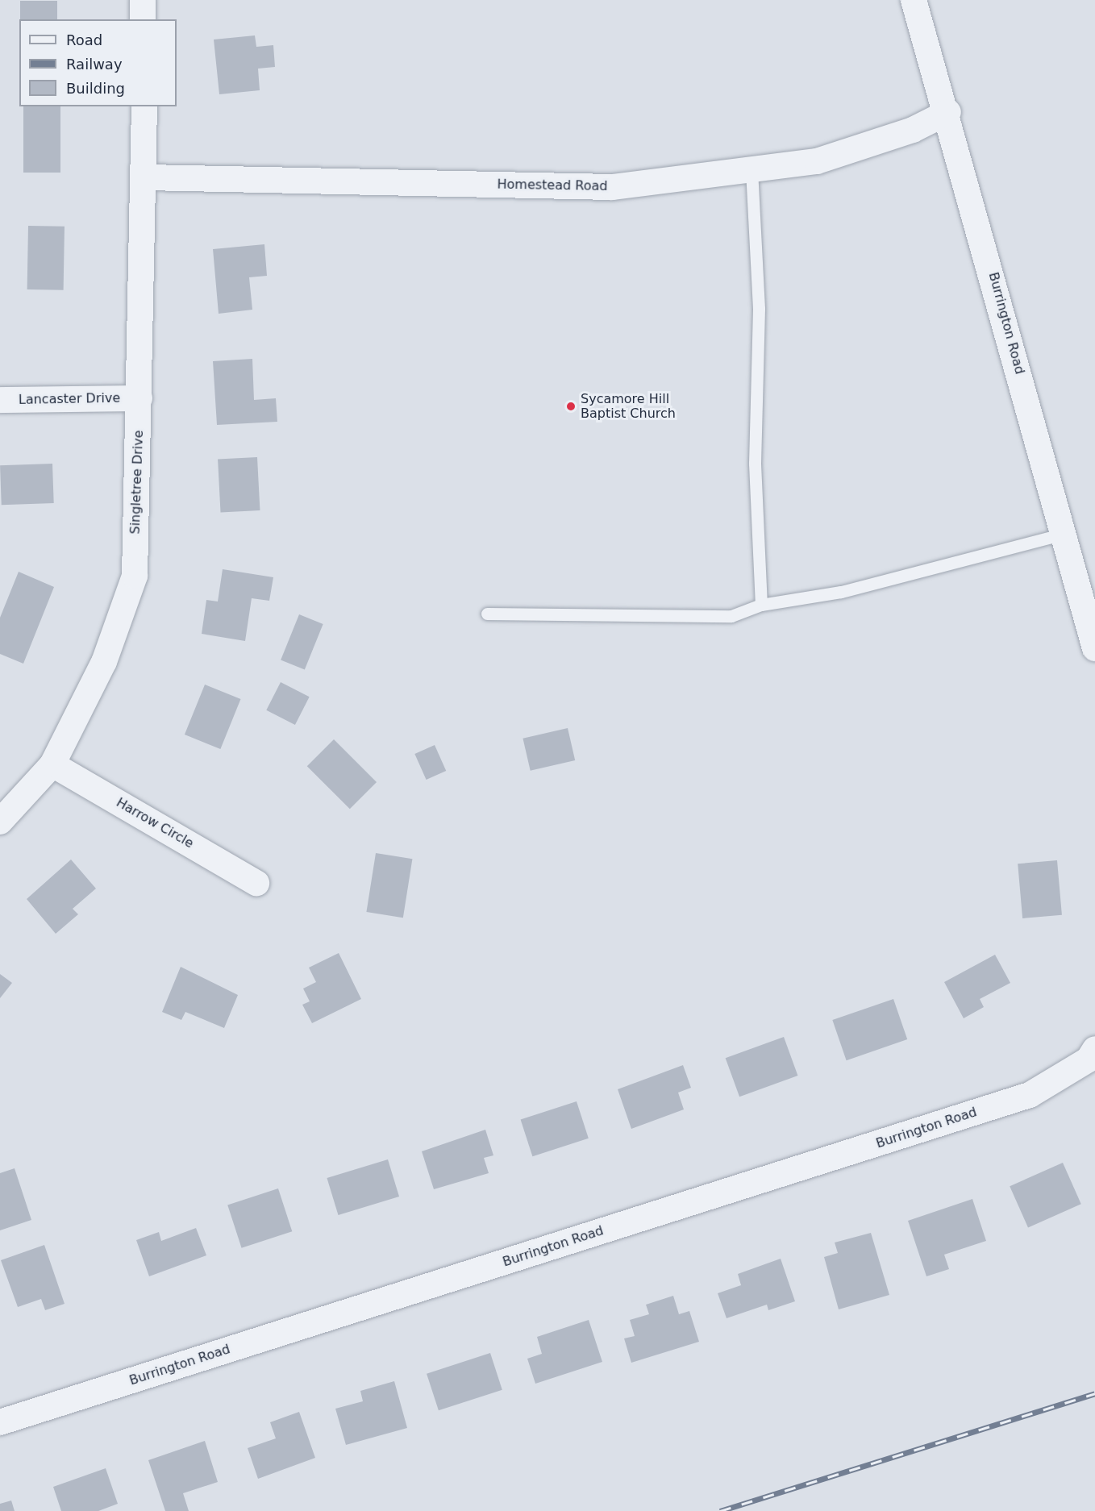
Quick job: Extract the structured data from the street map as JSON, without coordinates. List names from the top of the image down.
{
  "streets": {
    "street": [
      "Homestead Road",
      "Burrington Road",
      "Lancaster Drive",
      "Singletree Drive",
      "Harrow Circle"
    ]
  },
  "crossings": [
    ["Homestead Road", "Burrington Road"],
    ["Homestead Road", "Singletree Drive"],
    ["Lancaster Drive", "Singletree Drive"],
    ["Singletree Drive", "Harrow Circle"]
  ],
  "places": ["Sycamore Hill Baptist Church"],
  "legend": ["Road", "Railway", "Building"]
}
